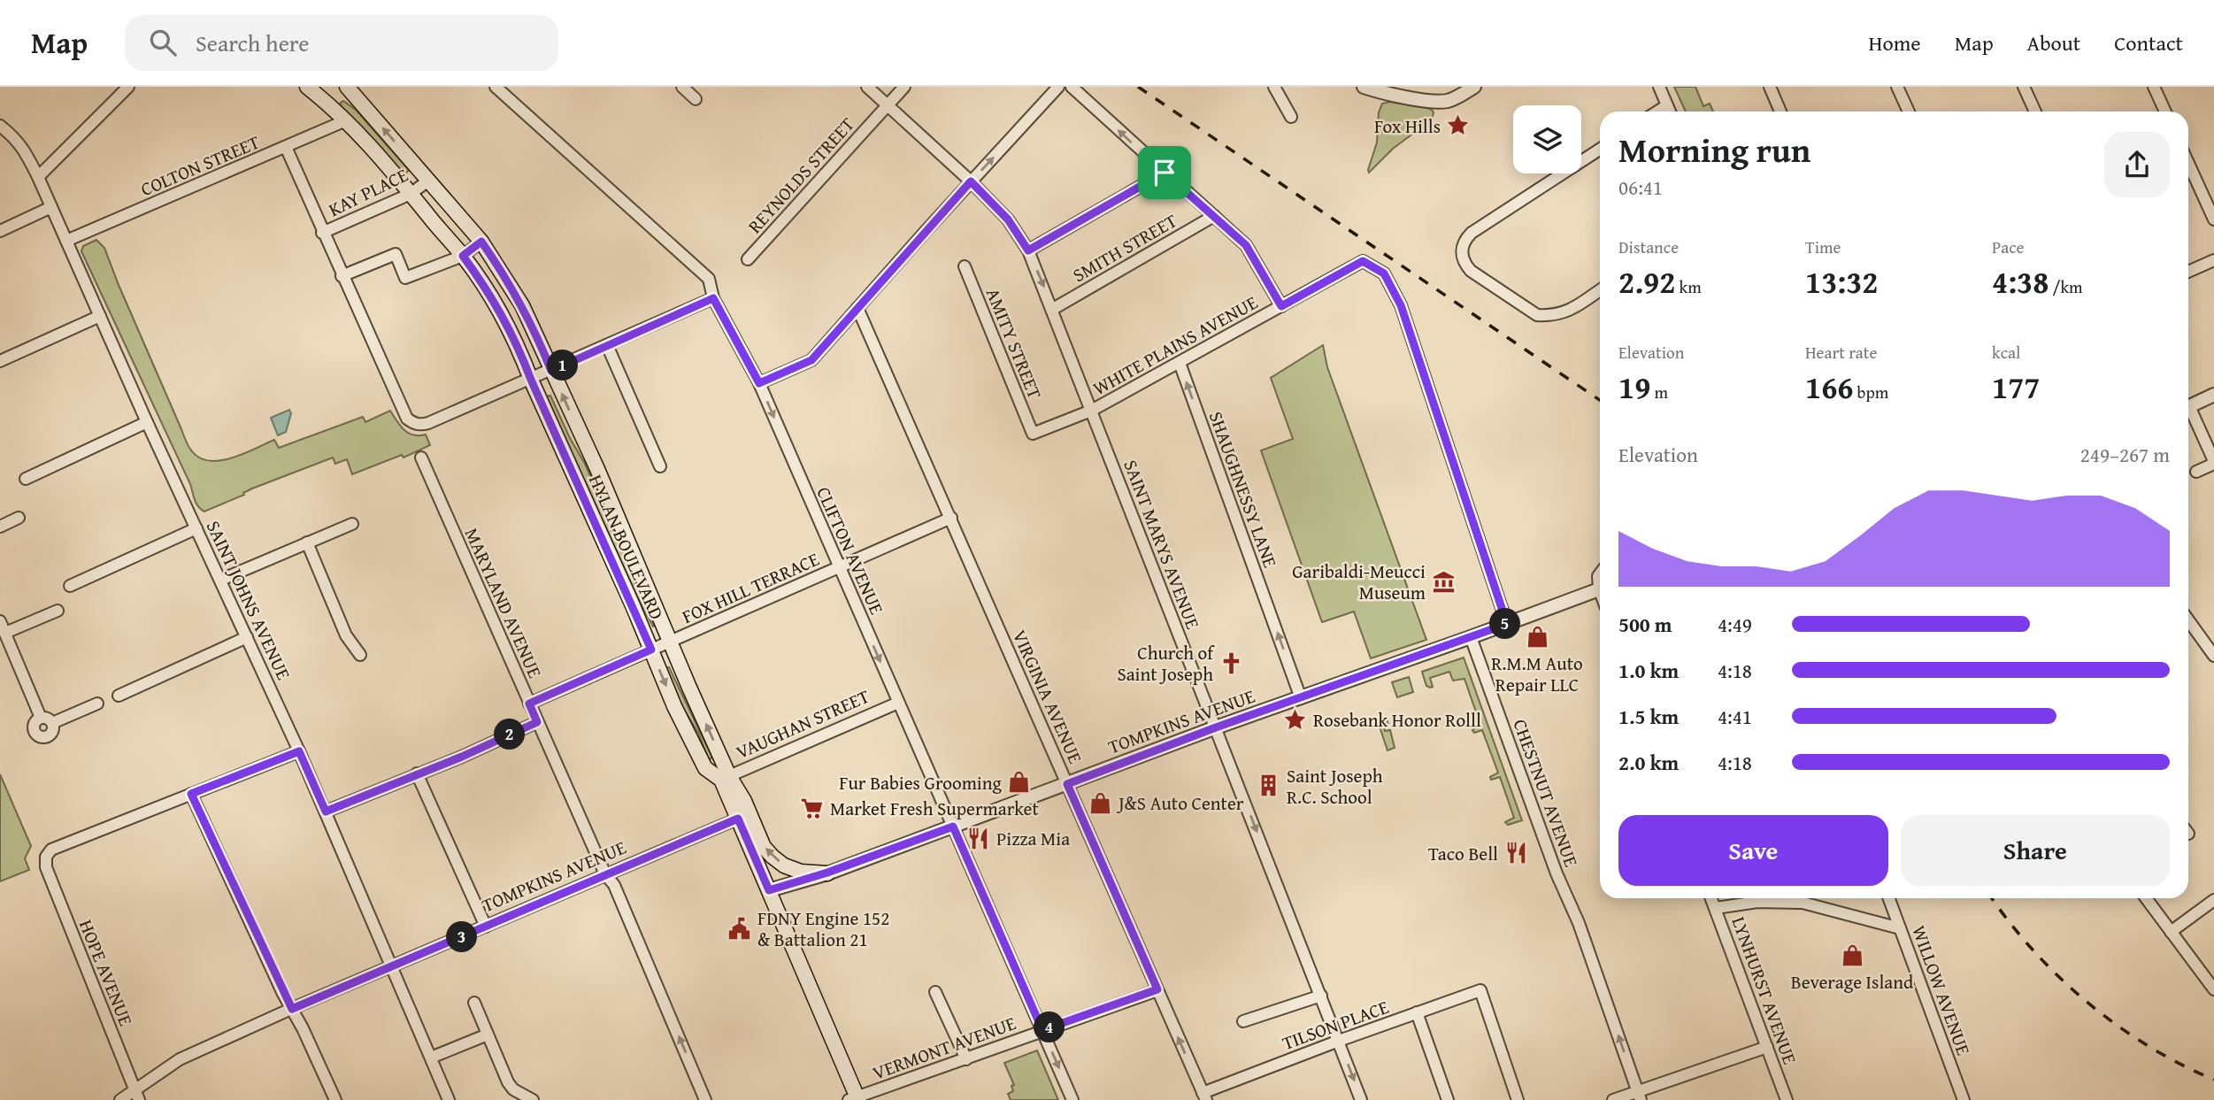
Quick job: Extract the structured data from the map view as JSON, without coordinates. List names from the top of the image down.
{
  "streets": {
    "main road": ["HYLAN BOULEVARD"],
    "street": [
      "COLTON STREET",
      "REYNOLDS STREET",
      "KAY PLACE",
      "SMITH STREET",
      "AMITY STREET",
      "WHITE PLAINS AVENUE",
      "SHAUGHNESSY LANE",
      "SAINT MARYS AVENUE",
      "CLIFTON AVENUE",
      "FOX HILL TERRACE",
      "SAINT JOHNS AVENUE",
      "MARYLAND AVENUE",
      "VIRGINIA AVENUE",
      "TOMPKINS AVENUE",
      "VAUGHAN STREET",
      "CHESTNUT AVENUE",
      "HOPE AVENUE",
      "LYNHURST AVENUE",
      "WILLOW AVENUE",
      "TILSON PLACE",
      "VERMONT AVENUE"
    ]
  },
  "crossings": [
    ["COLTON STREET", "HYLAN BOULEVARD"],
    ["COLTON STREET", "SAINT JOHNS AVENUE"],
    ["REYNOLDS STREET", "SAINT MARYS AVENUE"],
    ["KAY PLACE", "HYLAN BOULEVARD"],
    ["SMITH STREET", "SAINT MARYS AVENUE"],
    ["AMITY STREET", "WHITE PLAINS AVENUE"],
    ["WHITE PLAINS AVENUE", "SHAUGHNESSY LANE"],
    ["WHITE PLAINS AVENUE", "SAINT MARYS AVENUE"],
    ["WHITE PLAINS AVENUE", "TOMPKINS AVENUE"],
    ["SHAUGHNESSY LANE", "TOMPKINS AVENUE"],
    ["SAINT MARYS AVENUE", "TOMPKINS AVENUE"],
    ["SAINT MARYS AVENUE", "TILSON PLACE"],
    ["HYLAN BOULEVARD", "FOX HILL TERRACE"],
    ["HYLAN BOULEVARD", "TOMPKINS AVENUE"],
    ["HYLAN BOULEVARD", "VAUGHAN STREET"],
    ["HYLAN BOULEVARD", "VERMONT AVENUE"],
    ["CLIFTON AVENUE", "FOX HILL TERRACE"],
    ["CLIFTON AVENUE", "TOMPKINS AVENUE"],
    ["CLIFTON AVENUE", "VAUGHAN STREET"],
    ["CLIFTON AVENUE", "VERMONT AVENUE"],
    ["FOX HILL TERRACE", "MARYLAND AVENUE"],
    ["FOX HILL TERRACE", "VIRGINIA AVENUE"],
    ["SAINT JOHNS AVENUE", "TOMPKINS AVENUE"],
    ["MARYLAND AVENUE", "TOMPKINS AVENUE"],
    ["VIRGINIA AVENUE", "TOMPKINS AVENUE"],
    ["VIRGINIA AVENUE", "TILSON PLACE"],
    ["VIRGINIA AVENUE", "VERMONT AVENUE"],
    ["TOMPKINS AVENUE", "CHESTNUT AVENUE"],
    ["TOMPKINS AVENUE", "HOPE AVENUE"]
  ],
  "one_way": [
    "SHAUGHNESSY LANE",
    "SAINT MARYS AVENUE",
    "CLIFTON AVENUE",
    "MARYLAND AVENUE",
    "CHESTNUT AVENUE"
  ],
  "places": {
    "place": ["Fox Hills", "Rosebank Honor Rolll"],
    "museum": ["Garibaldi-Meucci Museum"],
    "shop": [
      "R.M.M Auto Repair LLC",
      "Fur Babies Grooming",
      "J&S Auto Center",
      "Beverage Island"
    ],
    "church": ["Church of Saint Joseph"],
    "building": ["Saint Joseph R.C. School"],
    "supermarket": ["Market Fresh Supermarket"],
    "restaurant": ["Pizza Mia", "Taco Bell"],
    "public building": ["FDNY Engine 152 & Battalion 21"]
  },
  "page": {
    "header": "Map",
    "search": "Search here",
    "nav": [
      "Home",
      "Map",
      "About",
      "Contact"
    ],
    "heading": ["Morning run", "06:41"],
    "stats": [
      ["Distance", "2.92 km"],
      ["Time", "13:32"],
      ["Pace", "4:38 /km"],
      ["Elevation", "19 m"],
      ["Heart rate", "166 bpm"],
      ["kcal", "177"]
    ],
    "pins": [
      "1",
      "5",
      "2",
      "3",
      "4"
    ],
    "chart": ["Elevation", "249–267 m"],
    "list": [
      {
        "name": "500 m",
        "note": "4:49"
      },
      {
        "name": "1.0 km",
        "note": "4:18"
      },
      {
        "name": "1.5 km",
        "note": "4:41"
      },
      {
        "name": "2.0 km",
        "note": "4:18"
      }
    ],
    "buttons": ["Save", "Share"]
  }
}
